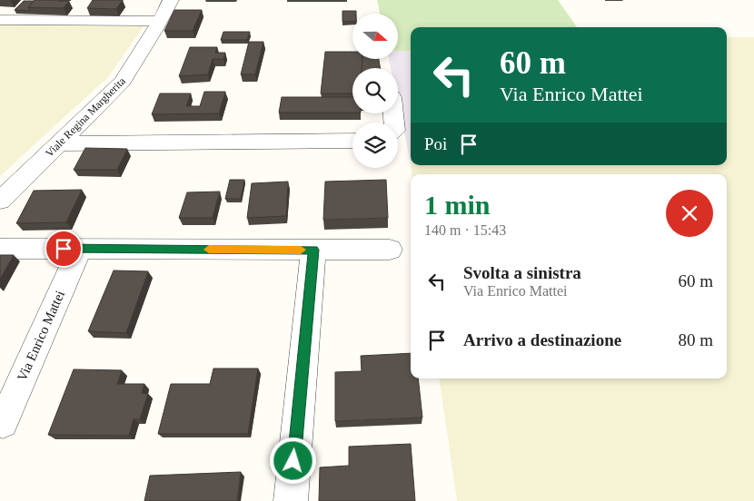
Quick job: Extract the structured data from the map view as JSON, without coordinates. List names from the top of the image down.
{
  "streets": {
    "street": ["Viale Regina Margherita", "Via Enrico Mattei"]
  },
  "north": "right",
  "page": {
    "turn": ["60 m", "Via Enrico Mattei"],
    "then": "Poi",
    "heading": ["1 min", "140 m · 15:43"],
    "list": [
      {
        "name": "Svolta a sinistra",
        "note": "Via Enrico Mattei",
        "value": "60 m"
      },
      {
        "name": "Arrivo a destinazione",
        "value": "80 m"
      }
    ]
  }
}
